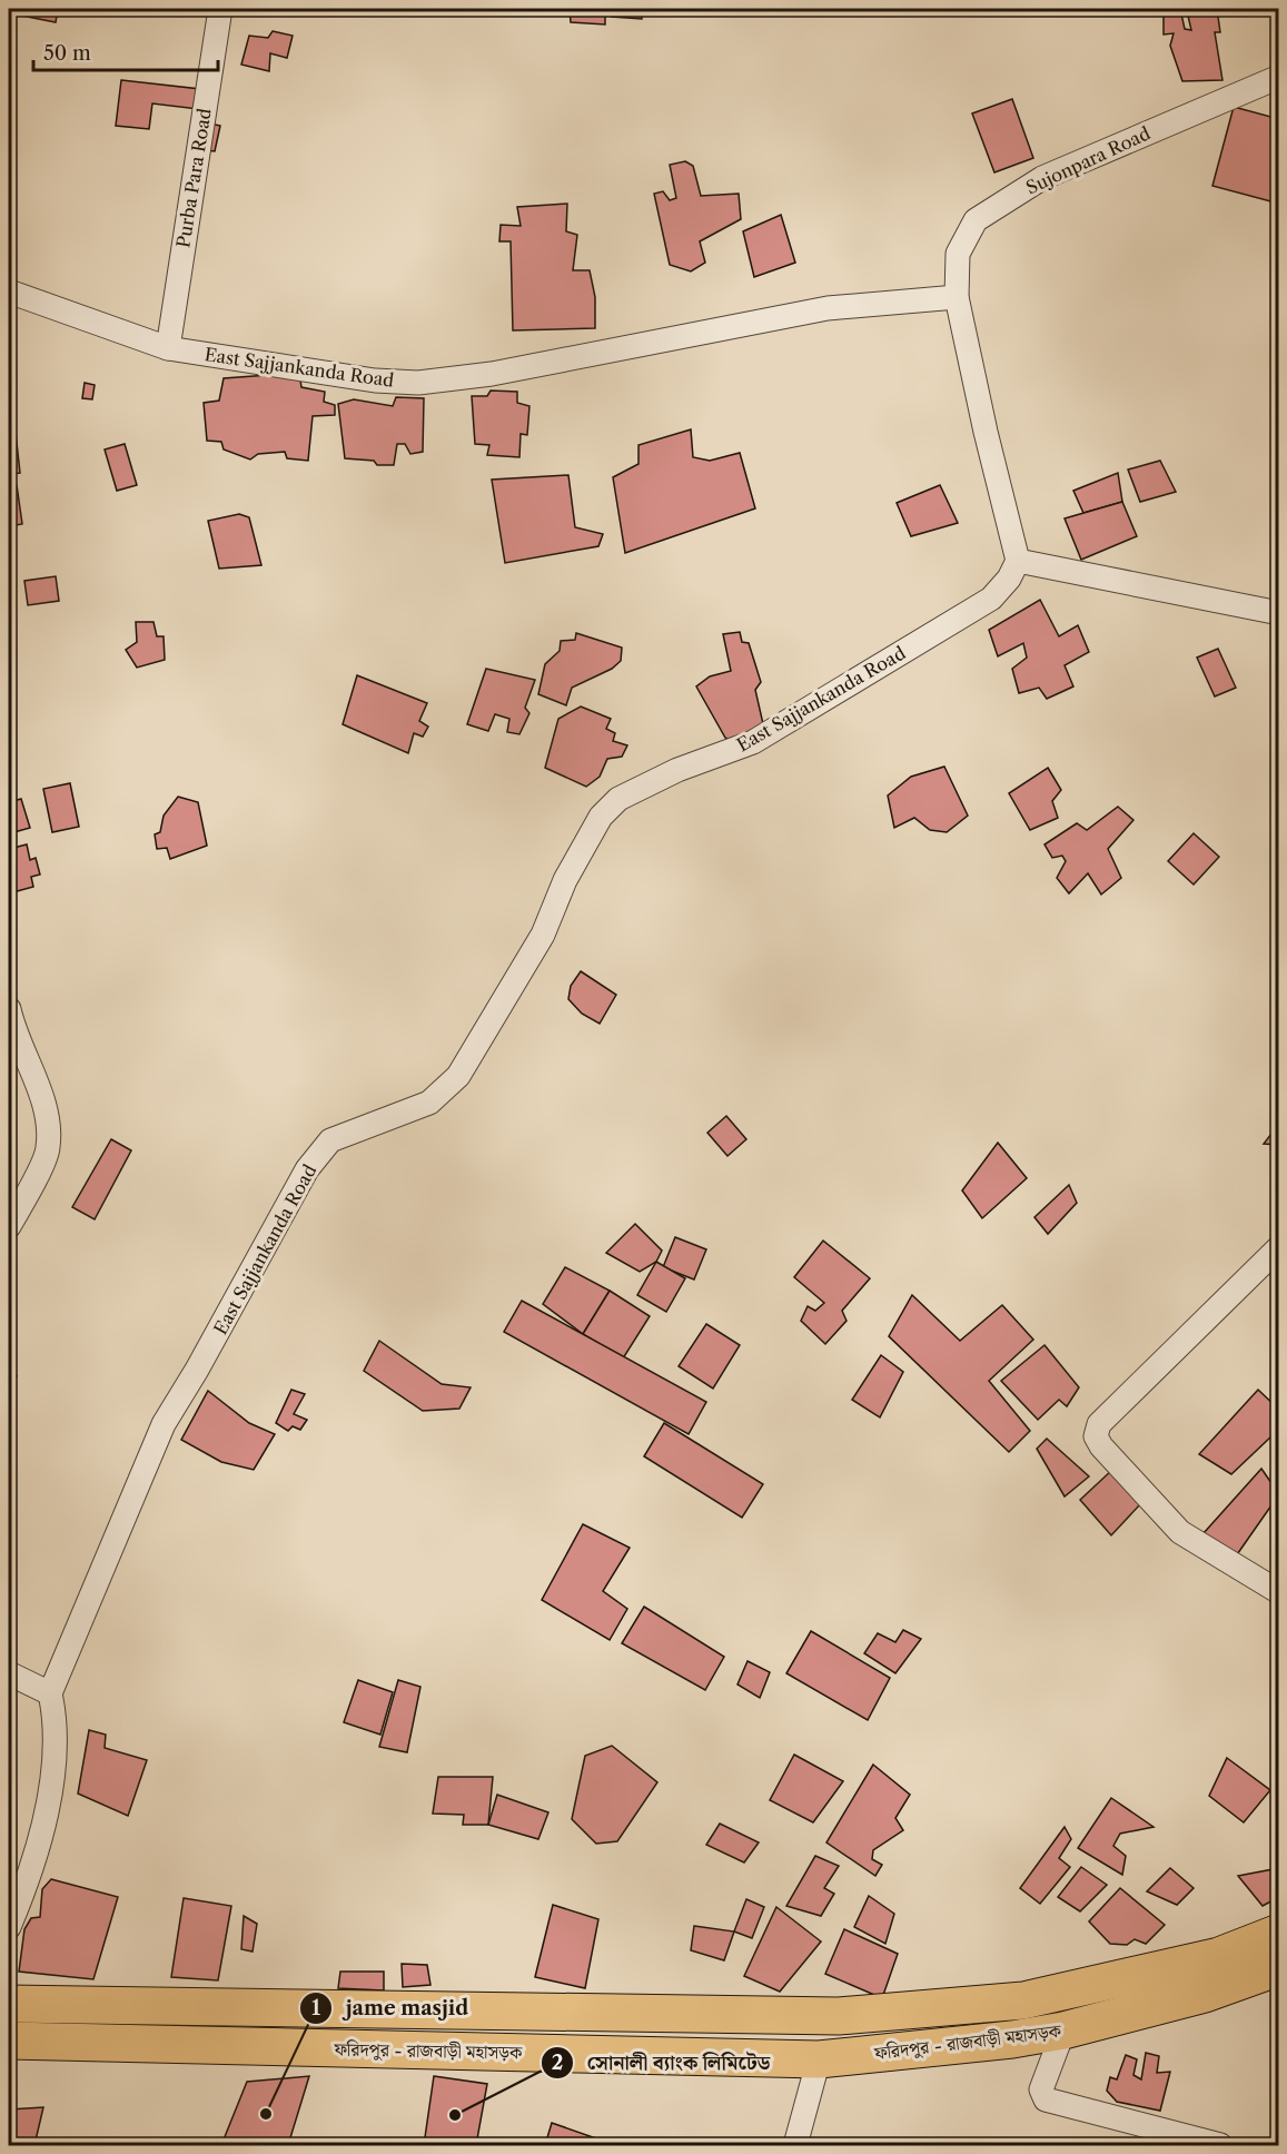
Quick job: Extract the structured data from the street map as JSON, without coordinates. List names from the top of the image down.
{
  "streets": {
    "main road": ["ফরিদপুর - রাজবাড়ী মহাসড়ক"],
    "street": ["Sujonpara Road", "Purba Para Road", "East Sajjankanda Road"]
  },
  "crossings": [
    ["Sujonpara Road", "East Sajjankanda Road"],
    ["Purba Para Road", "East Sajjankanda Road"]
  ],
  "places": ["jame masjid", "সোনালী ব্যাংক লিমিটেড"],
  "scale_bar": "50 m"
}
